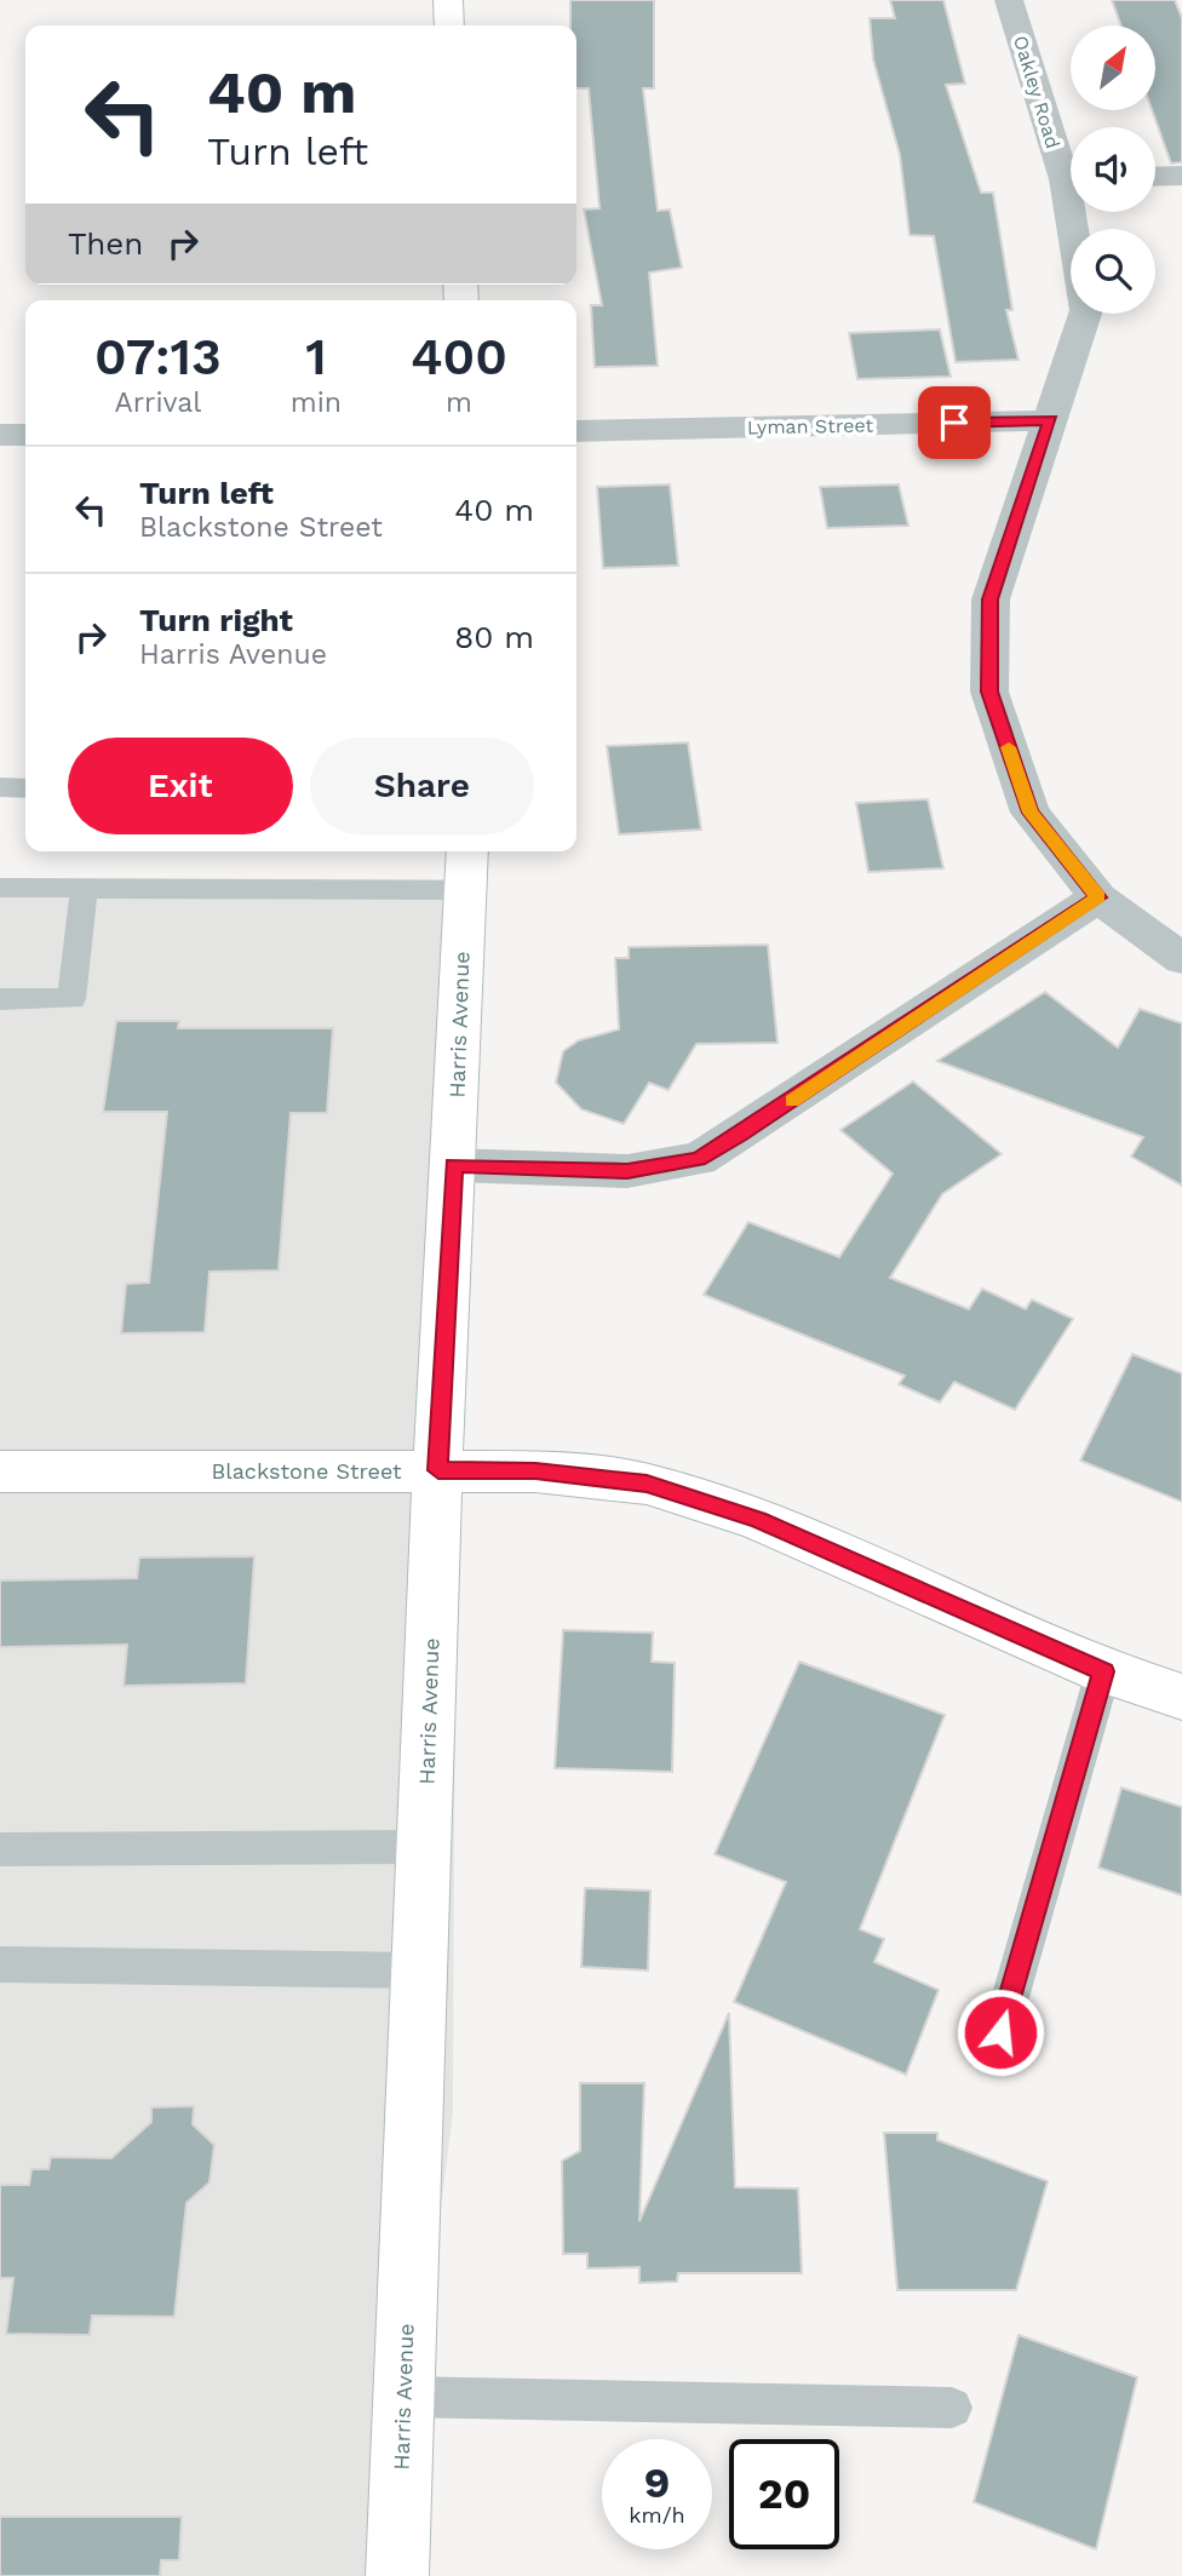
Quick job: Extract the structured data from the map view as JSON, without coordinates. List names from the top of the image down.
{
  "streets": {
    "main road": ["Harris Avenue", "Blackstone Street"],
    "street": ["Oakley Road", "Lyman Street"]
  },
  "crossings": [
    ["Oakley Road", "Lyman Street"],
    ["Harris Avenue", "Blackstone Street"]
  ],
  "north": "top right",
  "page": {
    "turn": ["40 m", "Turn left"],
    "then": "Then",
    "eta": [
      "07:13",
      "Arrival",
      "1",
      "min",
      "400",
      "m"
    ],
    "list": [
      {
        "name": "Turn left",
        "note": "Blackstone Street",
        "value": "40 m"
      },
      {
        "name": "Turn right",
        "note": "Harris Avenue",
        "value": "80 m"
      }
    ],
    "buttons": ["Exit", "Share"],
    "speed": "9 km/h",
    "limit": "20"
  }
}
